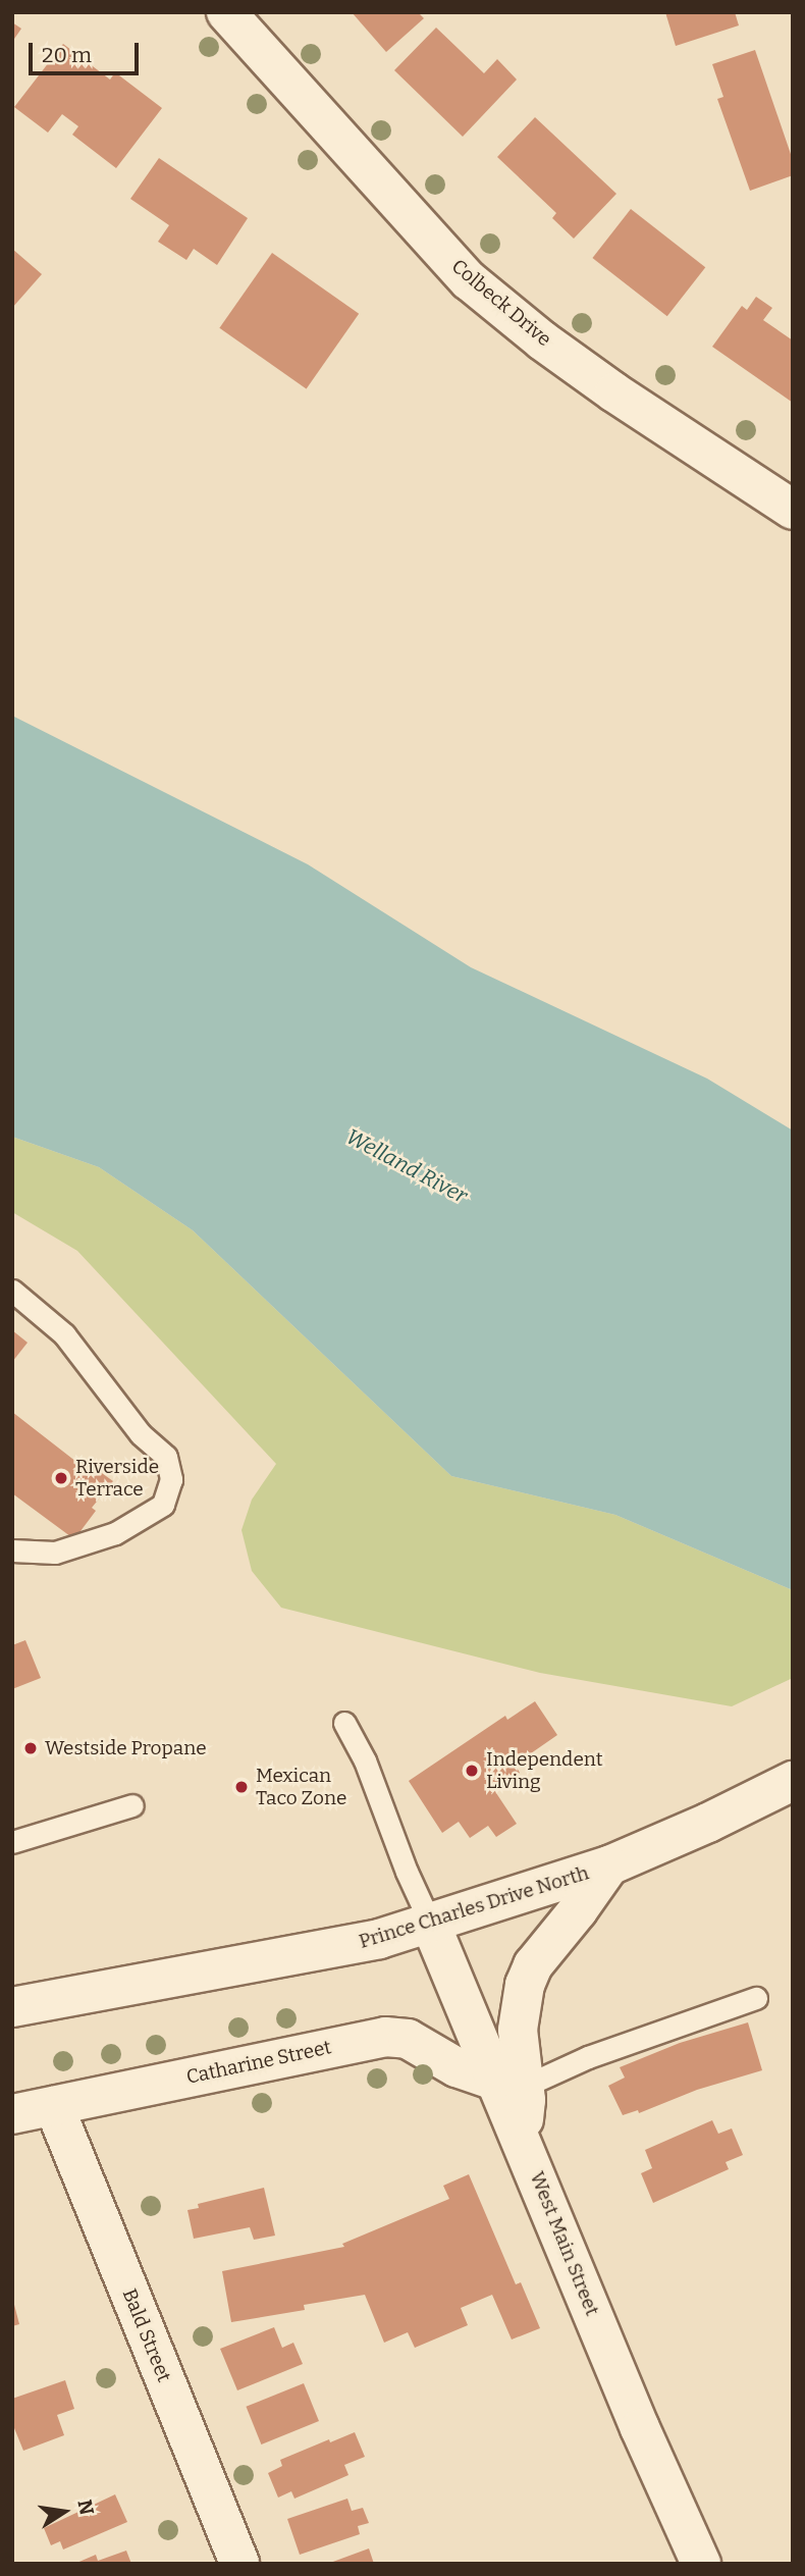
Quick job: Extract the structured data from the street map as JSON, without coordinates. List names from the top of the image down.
{
  "streets": {
    "street": [
      "Colbeck Drive",
      "Prince Charles Drive North",
      "Catharine Street",
      "West Main Street",
      "Bald Street"
    ]
  },
  "crossings": [
    ["Prince Charles Drive North", "West Main Street"],
    ["Catharine Street", "West Main Street"],
    ["Catharine Street", "Bald Street"]
  ],
  "water": ["Welland River"],
  "places": [
    "Riverside Terrace",
    "Westside Propane",
    "Independent Living",
    "Mexican Taco Zone"
  ],
  "scale_bar": "20 m",
  "north": "right"
}
